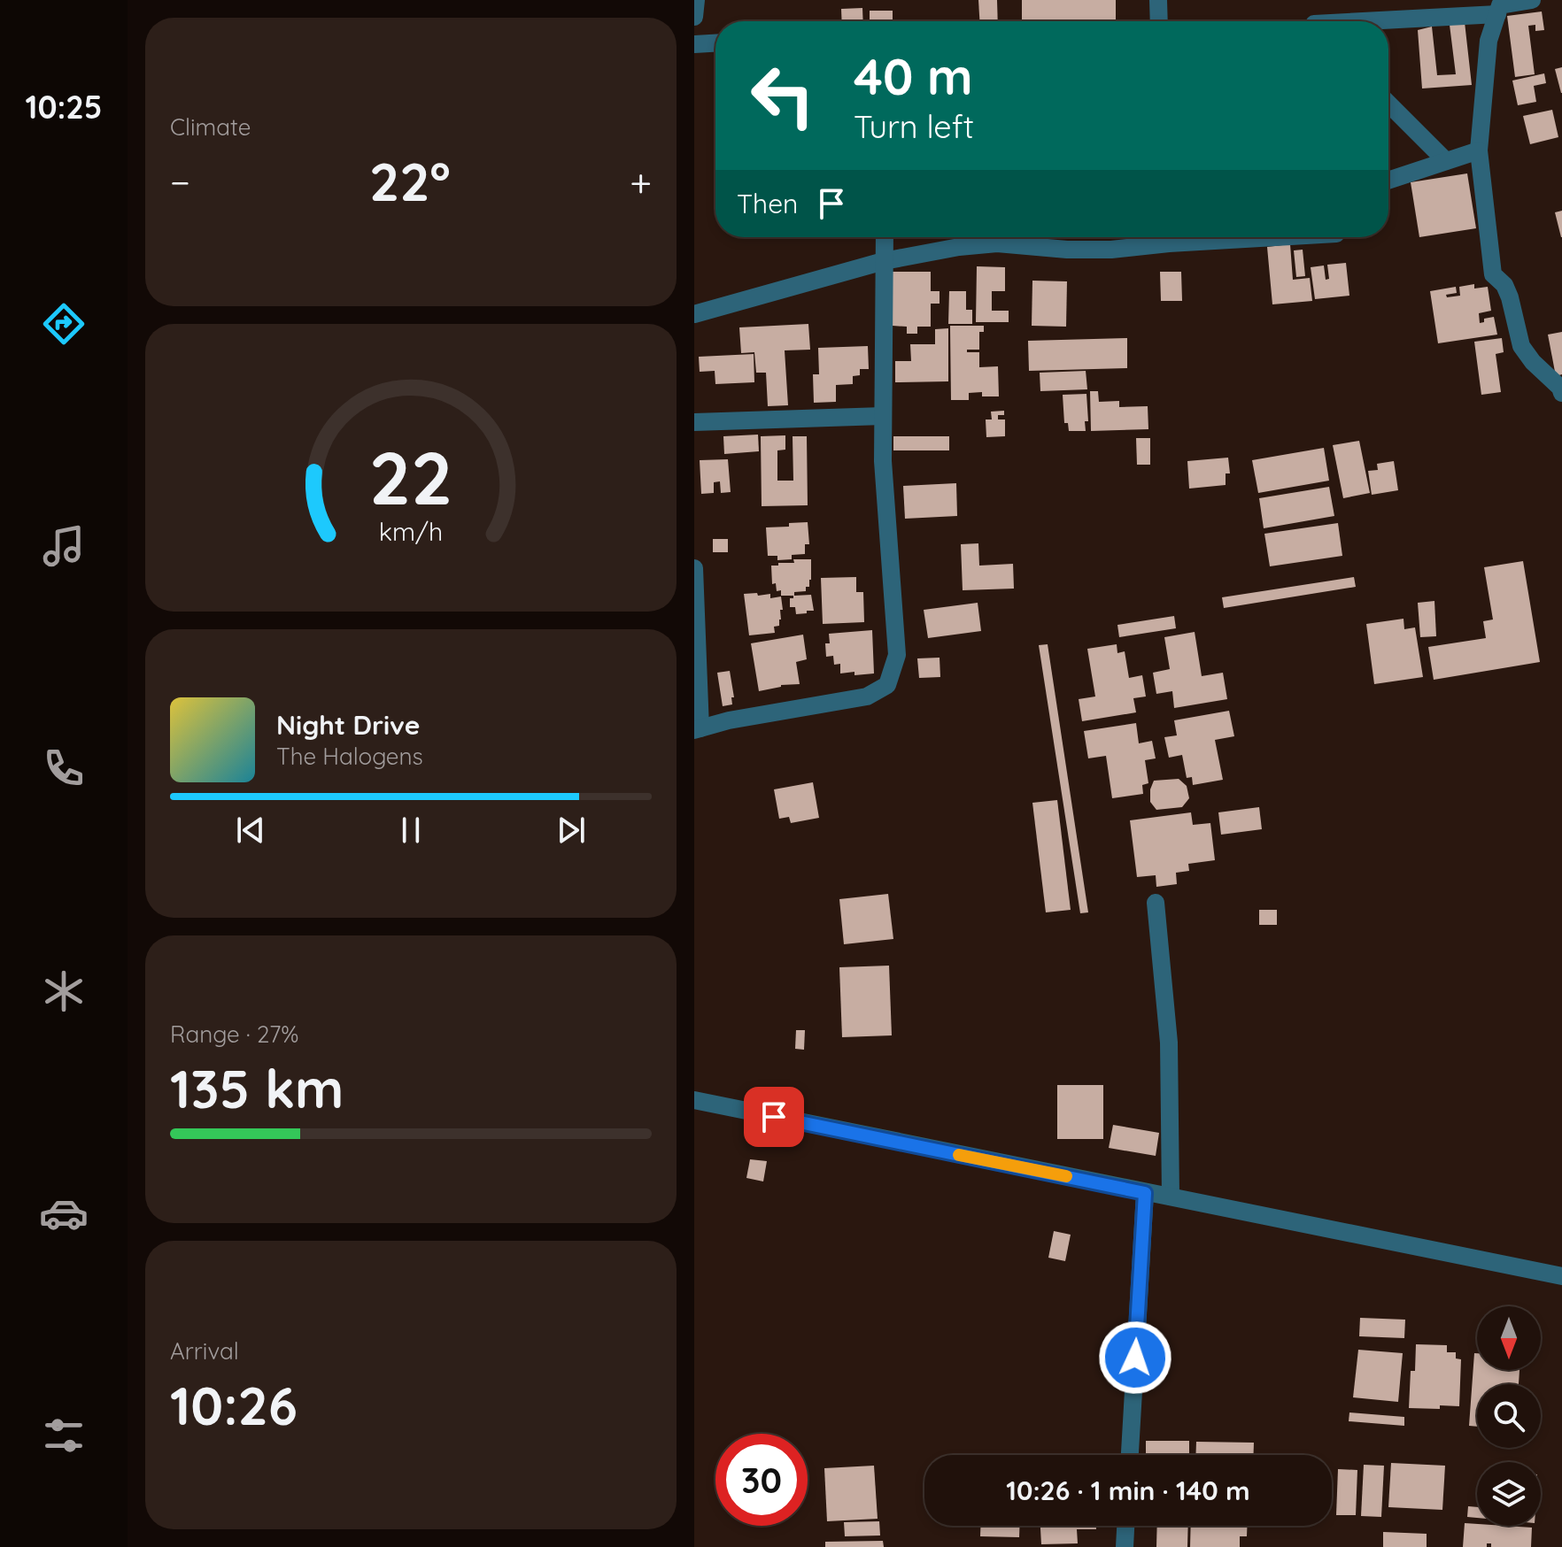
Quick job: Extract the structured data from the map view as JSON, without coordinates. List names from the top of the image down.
{
  "north": "bottom",
  "page": {
    "tabs": "10:25",
    "tile": [
      "Climate",
      ["Range · 27%", "135 km"],
      ["Arrival", "10:26"]
    ],
    "turn": ["40 m", "Turn left"],
    "heat": ["−", "22°", "+"],
    "then": "Then",
    "song": ["Night Drive", "The Halogens"],
    "limit": "30",
    "trip": "10:26 · 1 min · 140 m",
    "gauge": ["22", "km/h"]
  }
}
